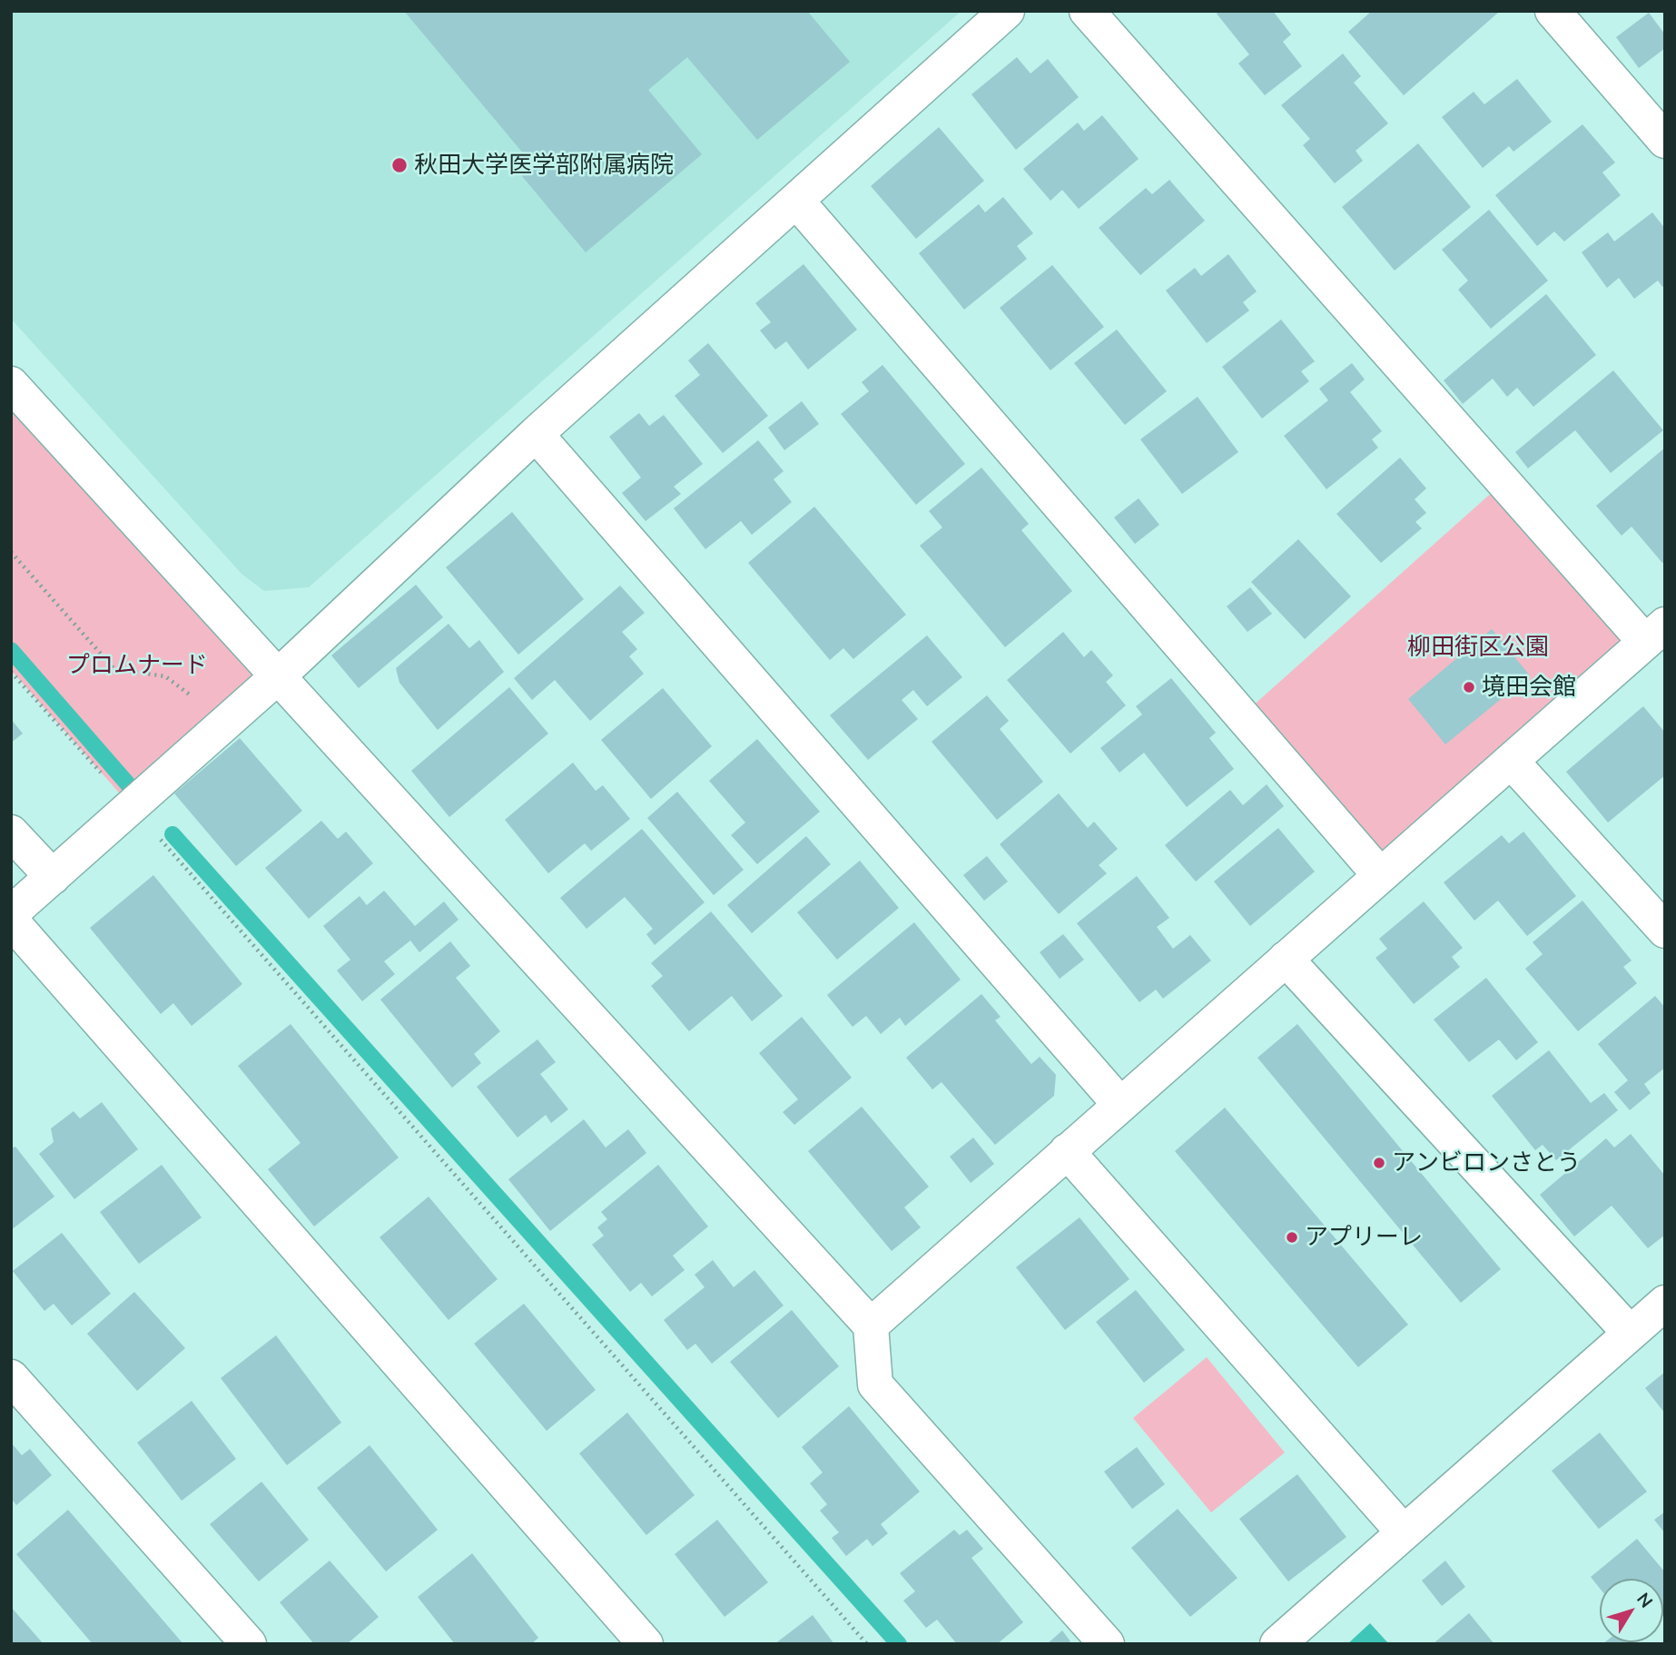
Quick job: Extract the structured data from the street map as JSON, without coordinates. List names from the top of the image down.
{
  "parks": ["柳田街区公園", "プロムナード"],
  "places": [
    "秋田大学医学部附属病院",
    "境田会館",
    "アンビロンさとう",
    "アプリーレ"
  ],
  "north": "top right"
}
